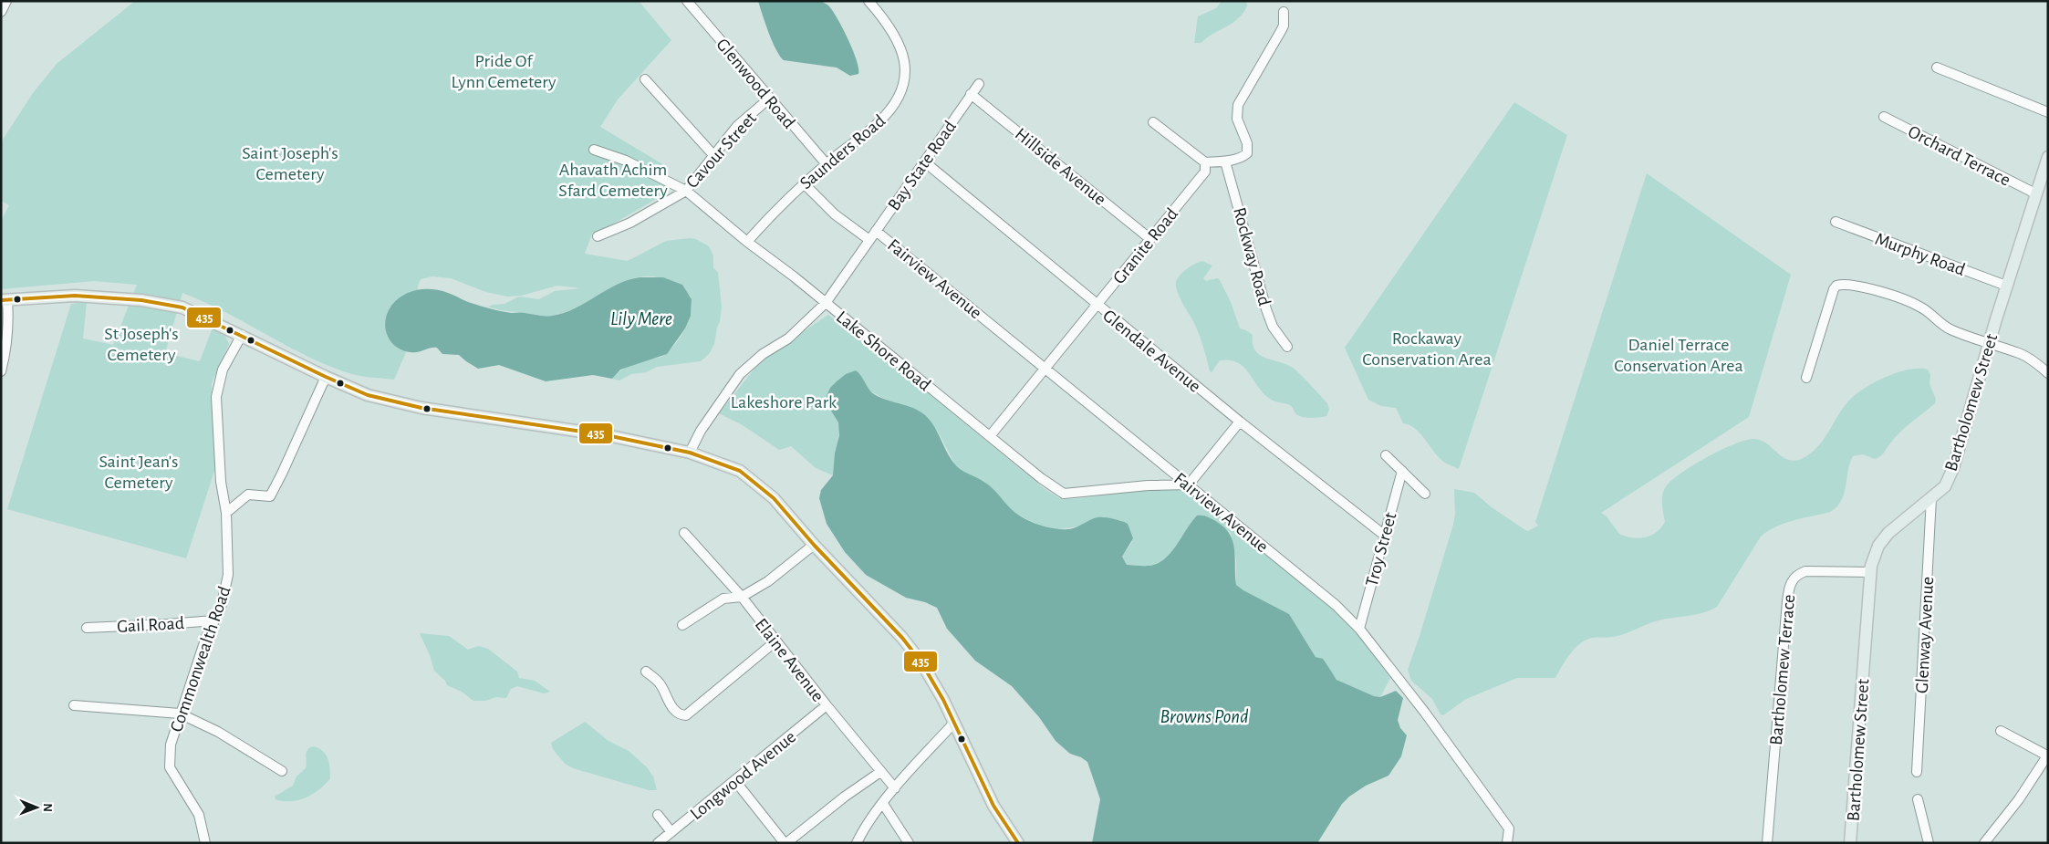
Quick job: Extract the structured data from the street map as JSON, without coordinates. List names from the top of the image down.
{
  "streets": {
    "main road": ["Bartholomew Street"],
    "street": [
      "Glenwood Road",
      "Cavour Street",
      "Saunders Road",
      "Orchard Terrace",
      "Bay State Road",
      "Hillside Avenue",
      "Granite Road",
      "Murphy Road",
      "Rockway Road",
      "Fairview Avenue",
      "Lake Shore Road",
      "Glendale Avenue",
      "Troy Street",
      "Gail Road",
      "Glenway Avenue",
      "Commonwealth Road",
      "Elaine Avenue",
      "Bartholomew Terrace",
      "Longwood Avenue"
    ]
  },
  "crossings": [
    ["Glenwood Road", "Cavour Street"],
    ["Glenwood Road", "Saunders Road"],
    ["Cavour Street", "Lake Shore Road"],
    ["Saunders Road", "Lake Shore Road"],
    ["Orchard Terrace", "Bartholomew Street"],
    ["Bay State Road", "Hillside Avenue"],
    ["Bay State Road", "Fairview Avenue"],
    ["Bay State Road", "Lake Shore Road"],
    ["Bay State Road", "Glendale Avenue"],
    ["Hillside Avenue", "Granite Road"],
    ["Granite Road", "Fairview Avenue"],
    ["Granite Road", "Lake Shore Road"],
    ["Granite Road", "Glendale Avenue"],
    ["Murphy Road", "Bartholomew Street"],
    ["Fairview Avenue", "Lake Shore Road"],
    ["Fairview Avenue", "Troy Street"],
    ["Glendale Avenue", "Troy Street"],
    ["Bartholomew Street", "Glenway Avenue"],
    ["Bartholomew Street", "Bartholomew Terrace"],
    ["Gail Road", "Commonwealth Road"],
    ["Elaine Avenue", "Longwood Avenue"]
  ],
  "water": ["Lily Mere", "Browns Pond"],
  "parks": [
    "Pride Of Lynn Cemetery",
    "Saint Joseph's Cemetery",
    "Ahavath Achim Sfard Cemetery",
    "St Joseph's Cemetery",
    "Rockaway Conservation Area",
    "Daniel Terrace Conservation Area",
    "Lakeshore Park",
    "Saint Jean's Cemetery"
  ],
  "lines": ["transit line 435"],
  "north": "right"
}
